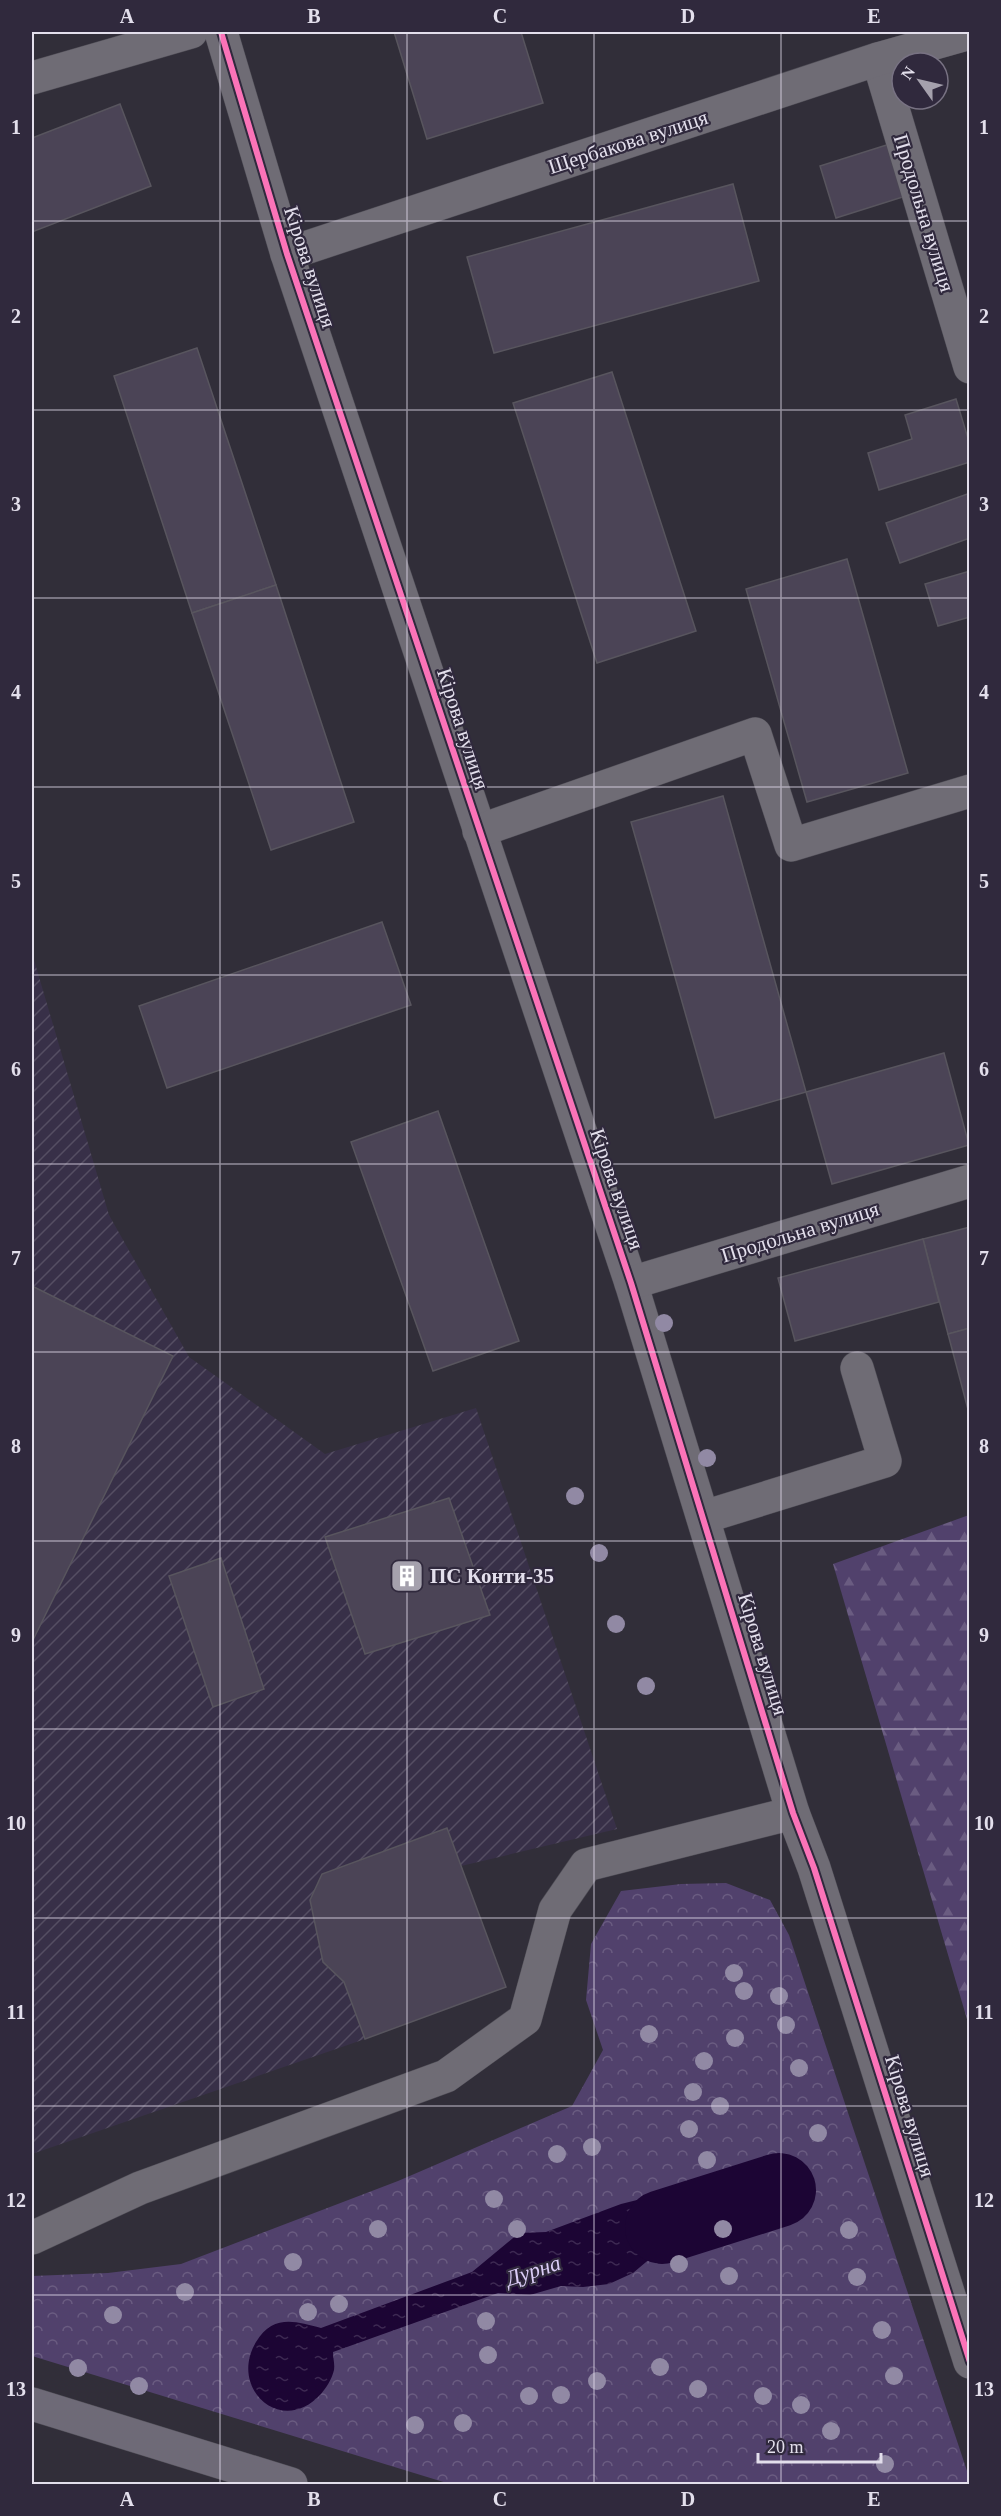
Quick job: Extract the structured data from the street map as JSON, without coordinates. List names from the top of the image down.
{
  "streets": {
    "street": ["Щербакова вулиця", "Продольна вулиця", "Кірова вулиця"]
  },
  "crossings": [
    ["Щербакова вулиця", "Продольна вулиця"],
    ["Щербакова вулиця", "Кірова вулиця"],
    ["Продольна вулиця", "Кірова вулиця"]
  ],
  "water": ["Дурна"],
  "places": {
    "building": ["ПС Конти-35"]
  },
  "scale_bar": "20 m",
  "north": "top left",
  "grid": {
    "columns": [
      "A",
      "B",
      "C",
      "D",
      "E"
    ],
    "rows": [
      "1",
      "2",
      "3",
      "4",
      "5",
      "6",
      "7",
      "8",
      "9",
      "10",
      "11",
      "12",
      "13"
    ]
  }
}
